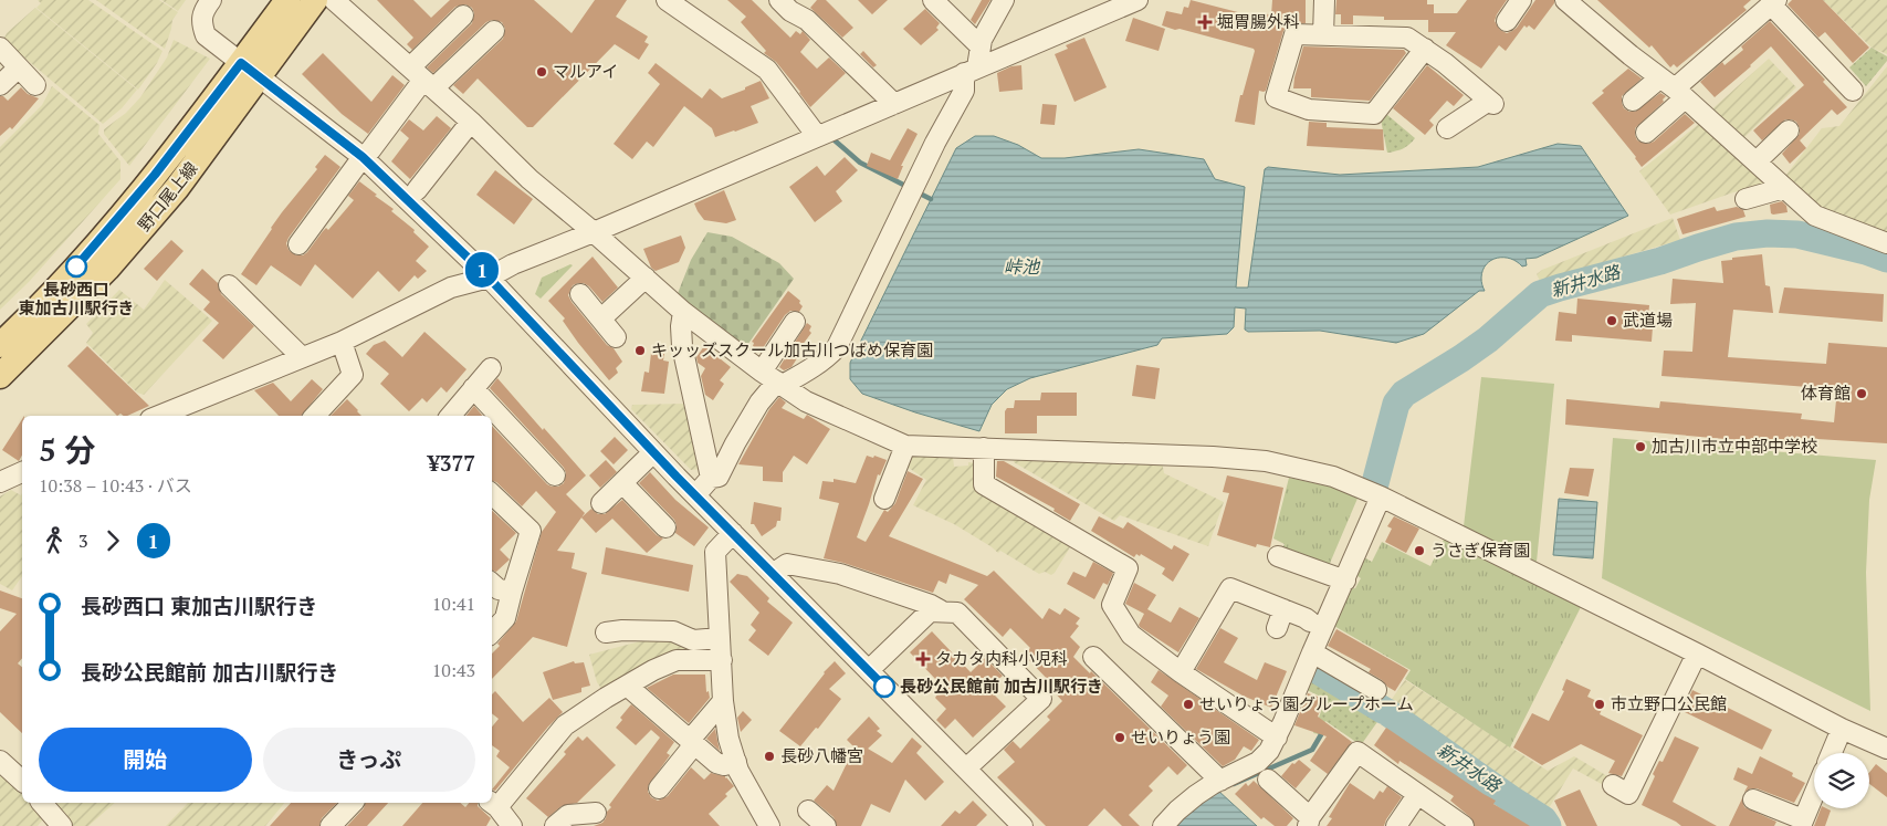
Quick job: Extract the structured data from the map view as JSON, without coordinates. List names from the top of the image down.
{
  "streets": {
    "main road": ["野口尾上線"]
  },
  "water": ["峠池", "新井水路"],
  "places": {
    "health": ["堀胃腸外科", "タカタ内科小児科"],
    "other": [
      "マルアイ",
      "長砂西口 東加古川駅行き",
      "武道場",
      "キッッズスクール加古川つばめ保育園",
      "体育館",
      "加古川市立中部中学校",
      "うさぎ保育園",
      "長砂公民館前 加古川駅行き",
      "せいりょう園グループホーム",
      "市立野口公民館",
      "せいりょう園",
      "長砂八幡宮"
    ]
  },
  "lines": ["bus line 1"],
  "page": {
    "on_map": "1",
    "heading": ["5 分", "10:38 – 10:43 · バス", "¥377"],
    "legs": ["3", "1"],
    "list": [
      {
        "name": "長砂西口 東加古川駅行き",
        "value": "10:41"
      },
      {
        "name": "長砂公民館前 加古川駅行き",
        "value": "10:43"
      }
    ],
    "buttons": ["開始", "きっぷ"]
  }
}
